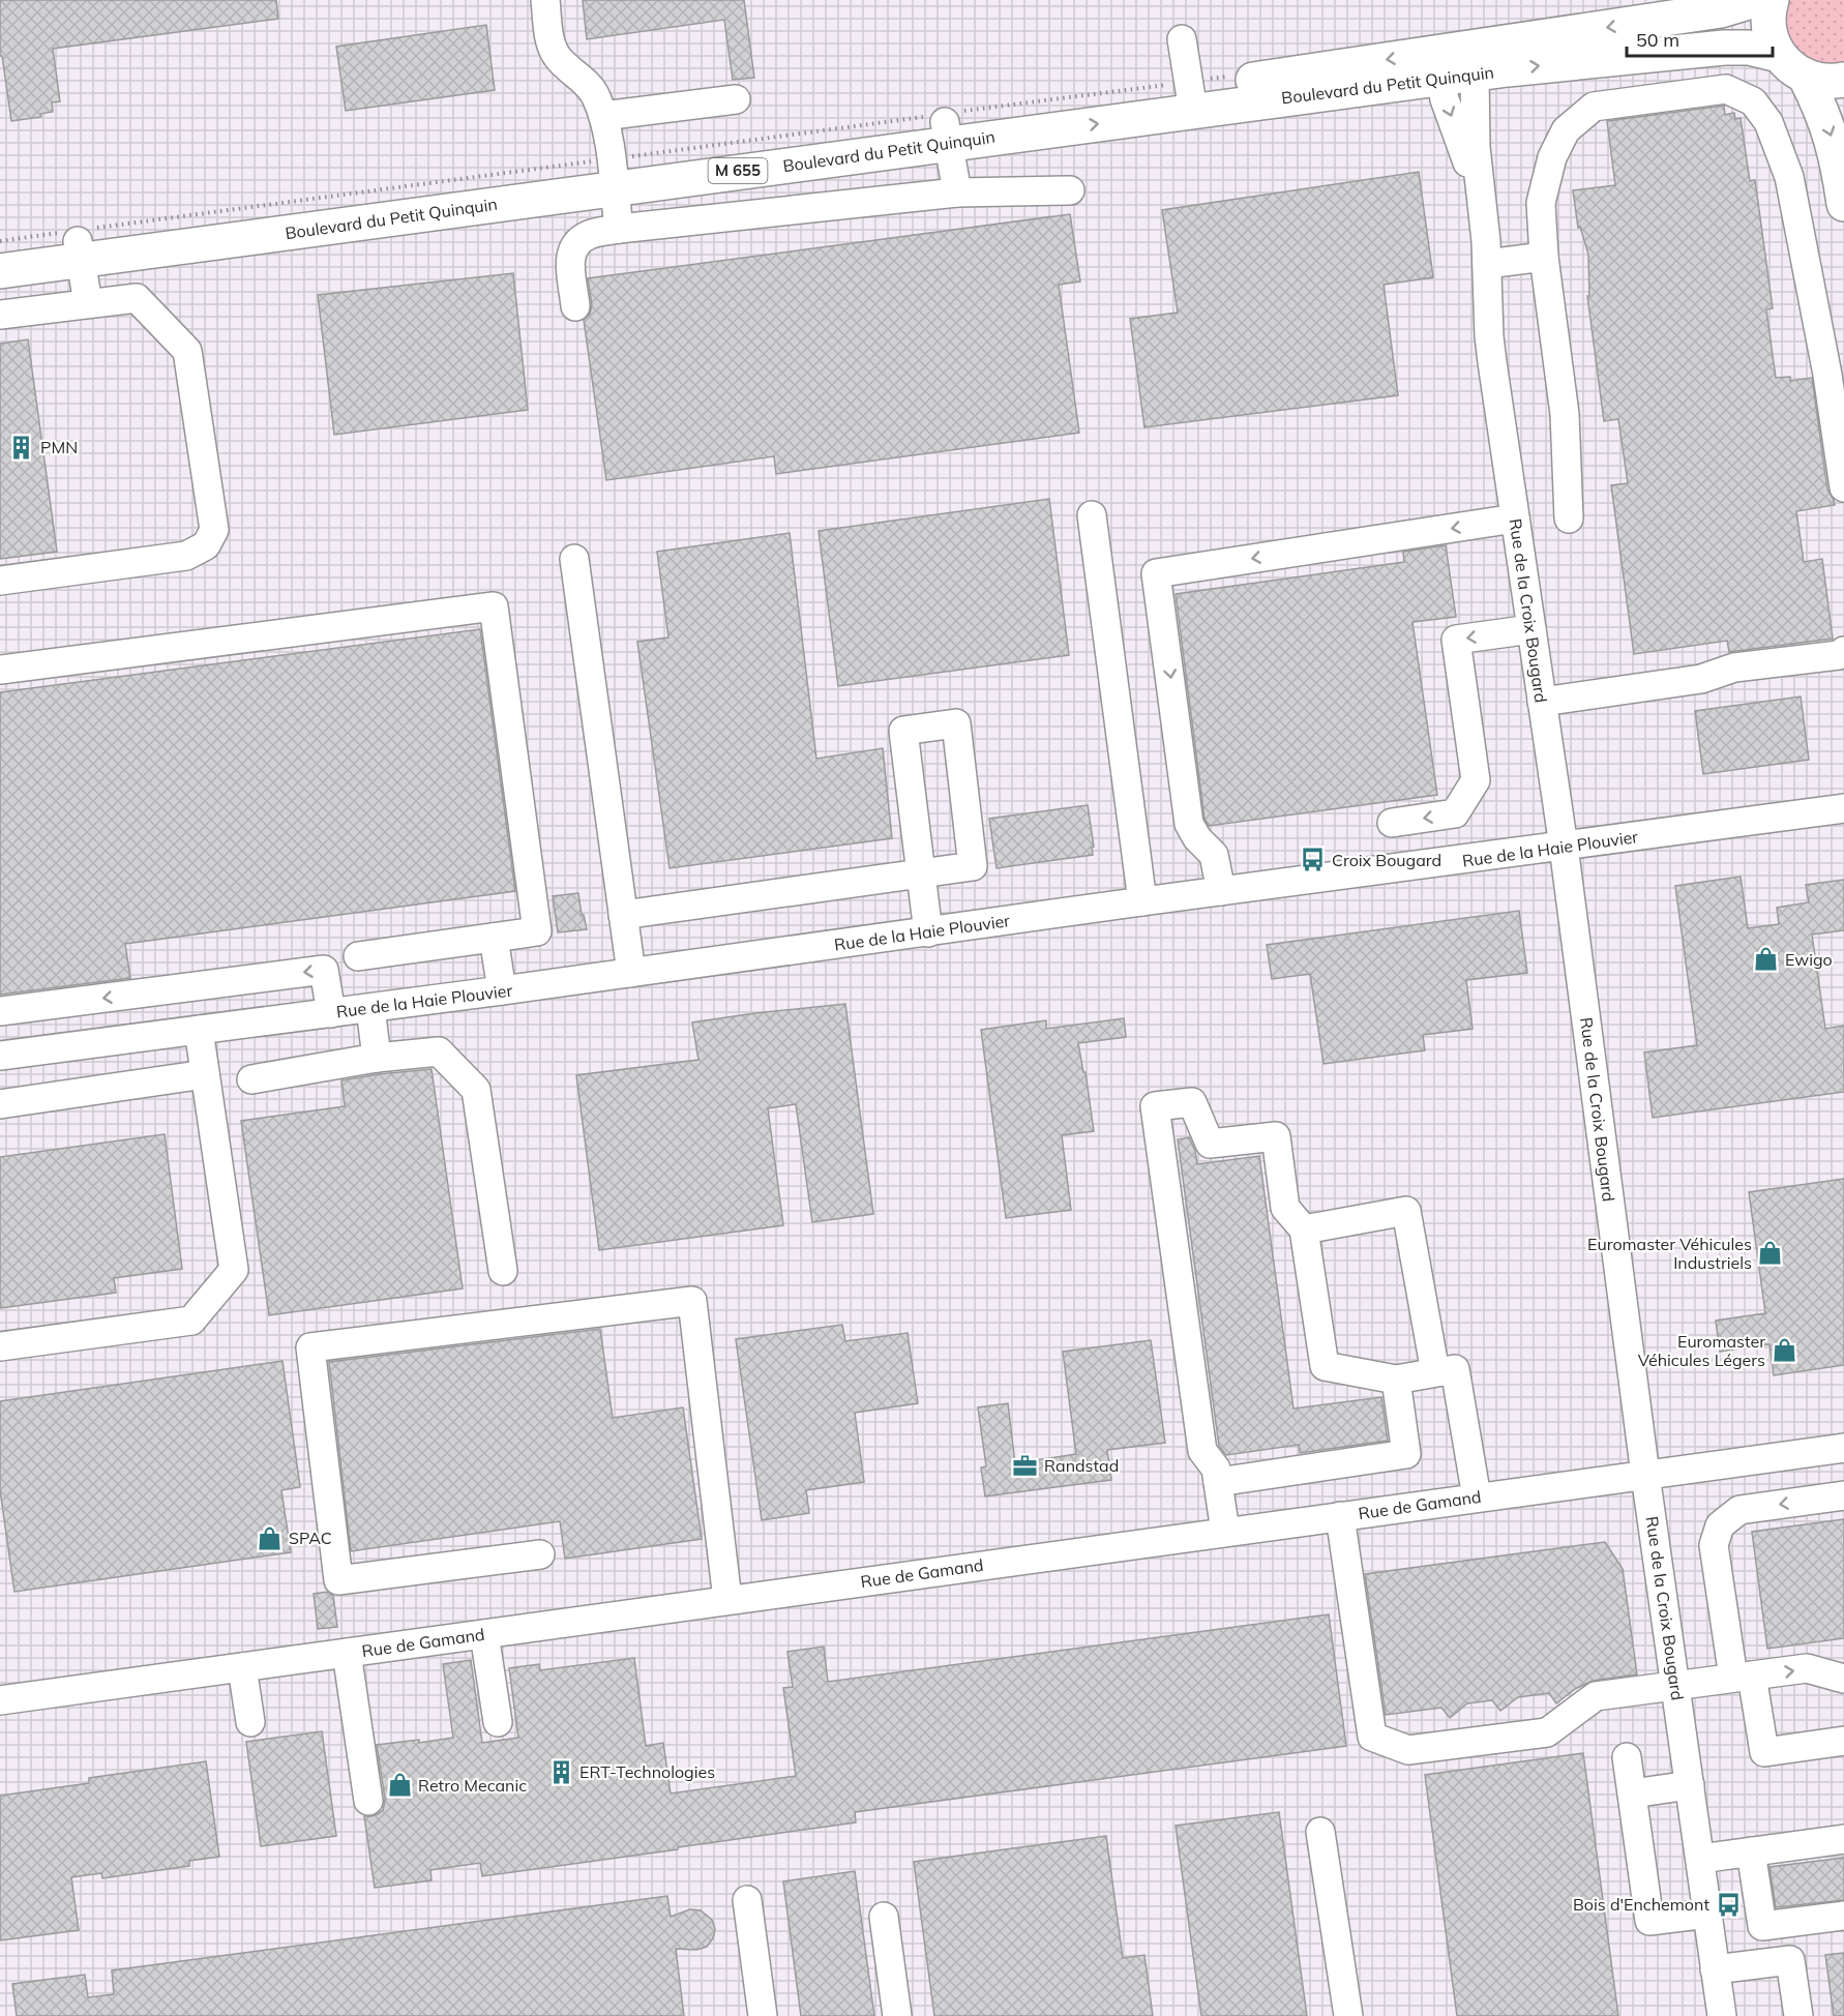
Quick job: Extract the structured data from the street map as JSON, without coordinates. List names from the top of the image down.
{
  "streets": {
    "main road": ["Boulevard du Petit Quinquin", "M 655"],
    "street": ["Rue de la Croix Bougard", "Rue de la Haie Plouvier", "Rue de Gamand"]
  },
  "crossings": [
    ["Rue de la Croix Bougard", "Rue de la Haie Plouvier"],
    ["Rue de la Croix Bougard", "Rue de Gamand"]
  ],
  "places": {
    "building": ["PMN", "ERT-Technologies"],
    "bus stop": ["Croix Bougard", "Bois d'Enchemont"],
    "shop": [
      "Ewigo",
      "Euromaster Véhicules Industriels",
      "Euromaster Véhicules Légers",
      "SPAC",
      "Retro Mecanic"
    ],
    "office": ["Randstad"]
  },
  "scale_bar": "50 m"
}
